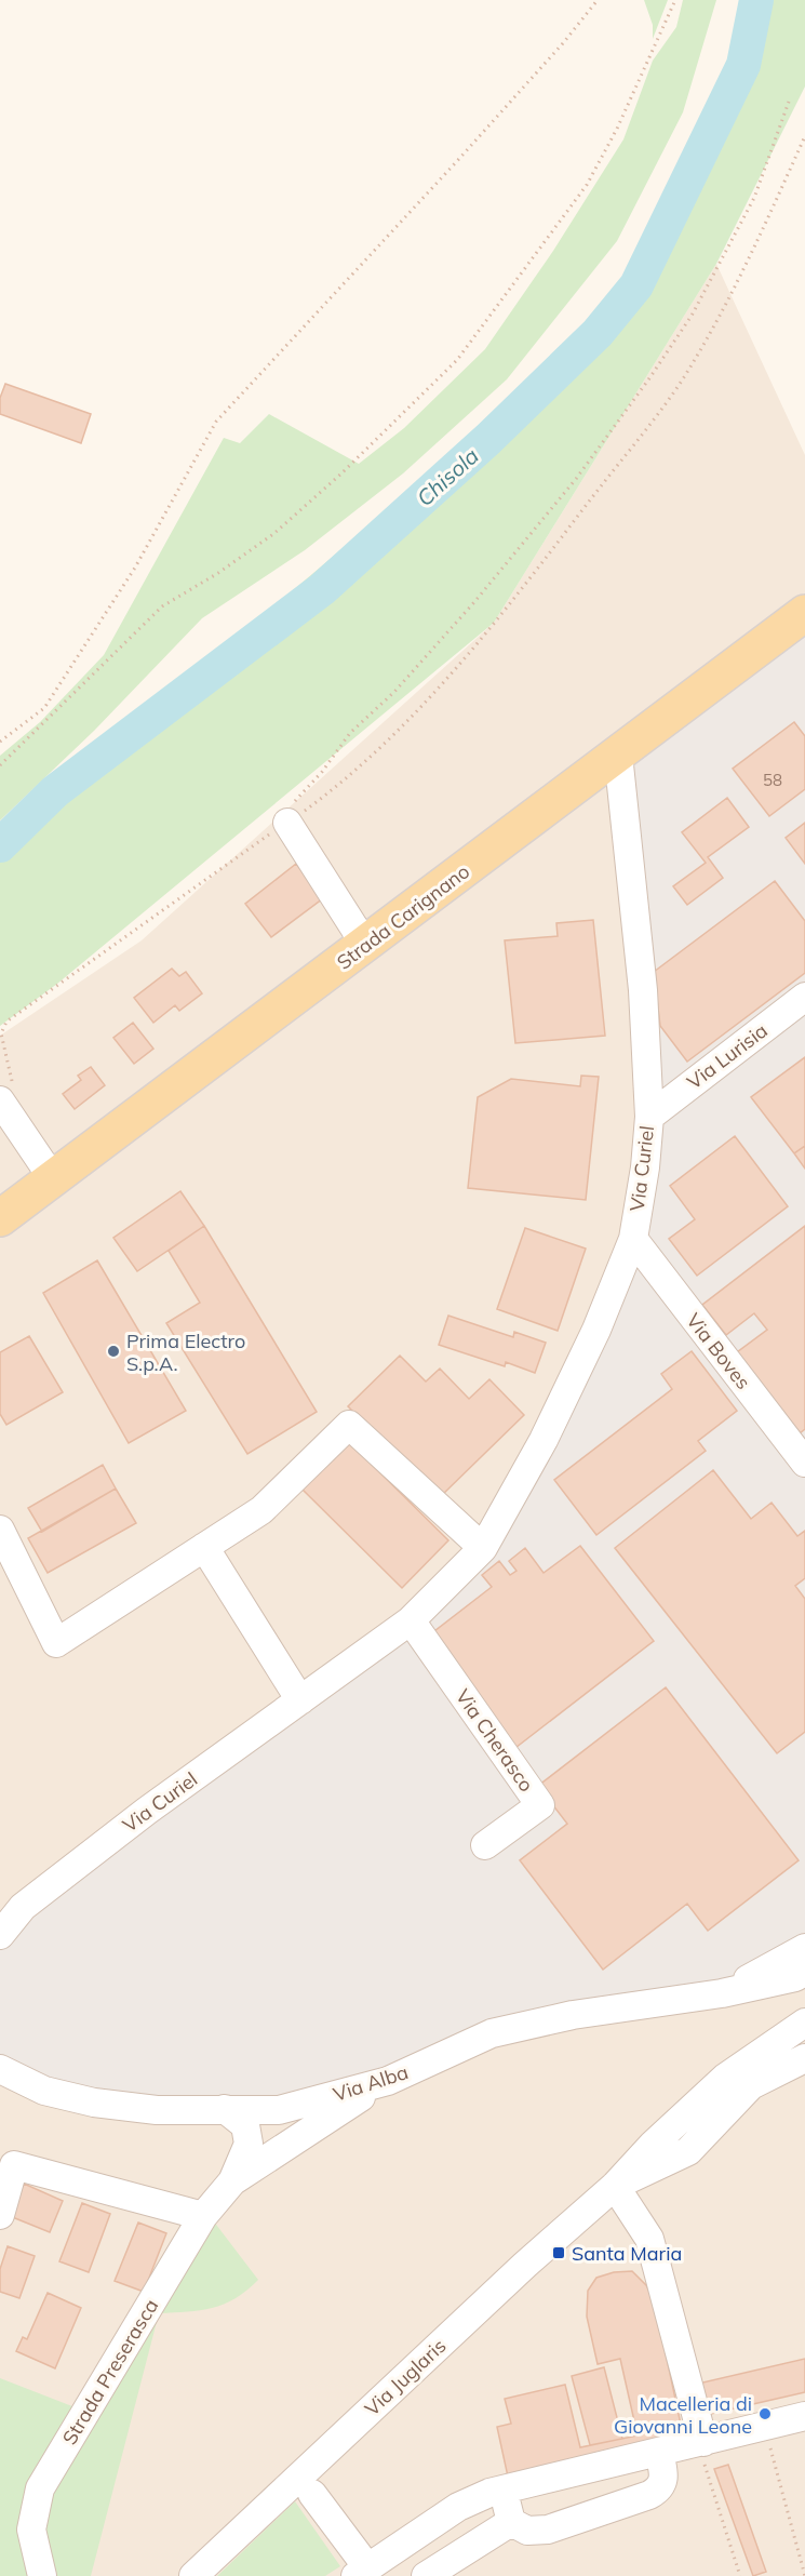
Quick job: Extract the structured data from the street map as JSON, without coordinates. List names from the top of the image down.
{
  "streets": {
    "main road": ["Strada Carignano"],
    "street": [
      "Via Lurisia",
      "Via Curiel",
      "Via Boves",
      "Via Cherasco",
      "Via Alba",
      "Strada Preserasca",
      "Via Juglaris"
    ]
  },
  "crossings": [
    ["Strada Carignano", "Via Curiel"],
    ["Via Lurisia", "Via Curiel"],
    ["Via Curiel", "Via Boves"],
    ["Via Curiel", "Via Cherasco"],
    ["Via Alba", "Strada Preserasca"]
  ],
  "water": ["Chisola"],
  "places": {
    "other": ["Prima Electro S.p.A.", "Macelleria di Giovanni Leone"],
    "transit": ["Santa Maria"]
  },
  "house_numbers": ["58"]
}
